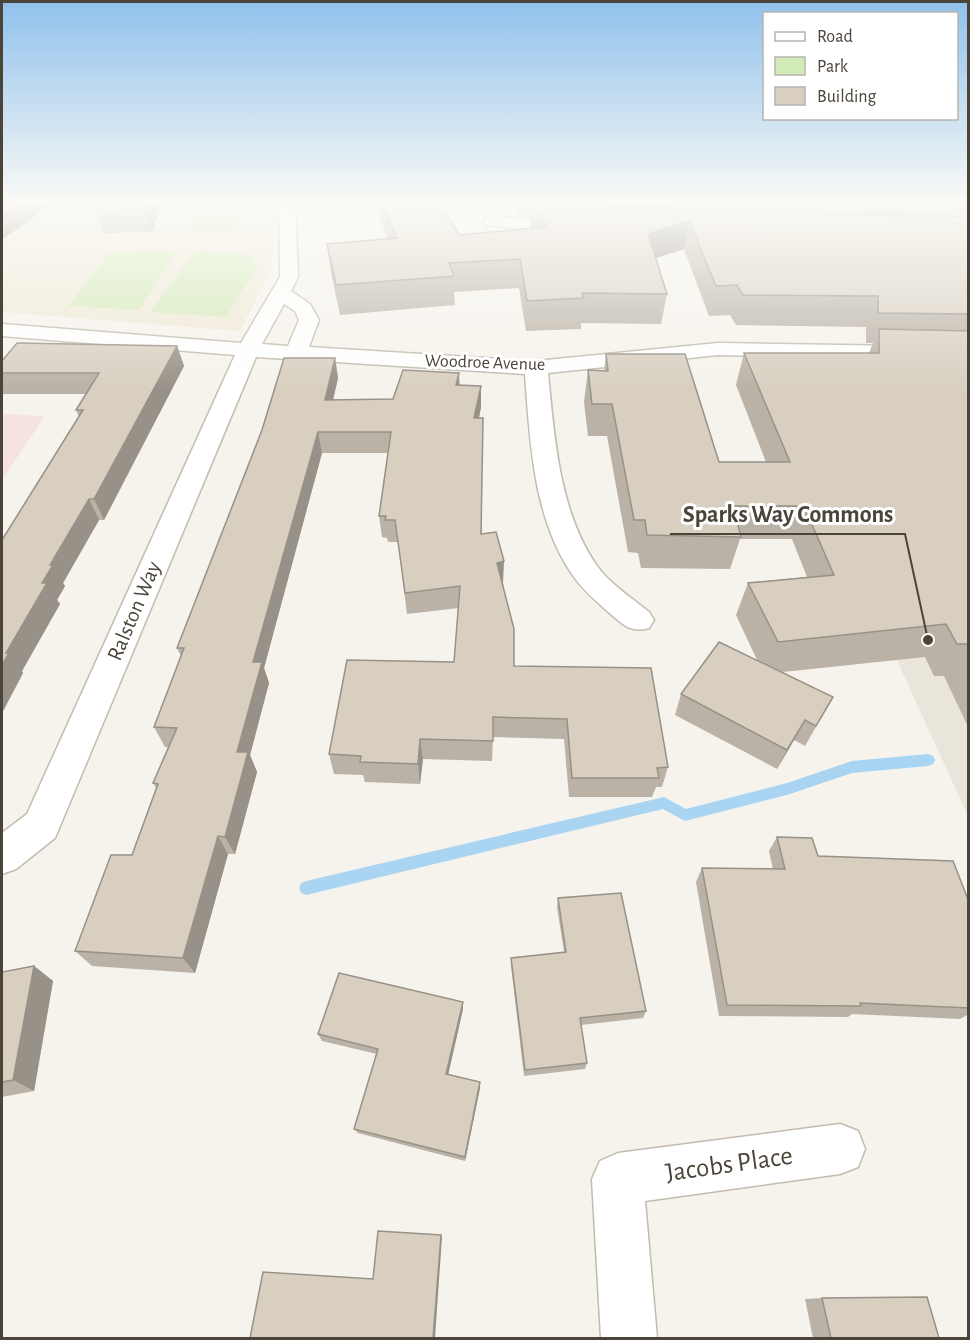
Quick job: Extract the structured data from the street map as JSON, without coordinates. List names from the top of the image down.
{
  "streets": {
    "street": ["Woodroe Avenue", "Ralston Way", "Jacobs Place"]
  },
  "crossings": [
    ["Woodroe Avenue", "Ralston Way"]
  ],
  "places": ["Sparks Way Commons"],
  "legend": ["Road", "Park", "Building"]
}
